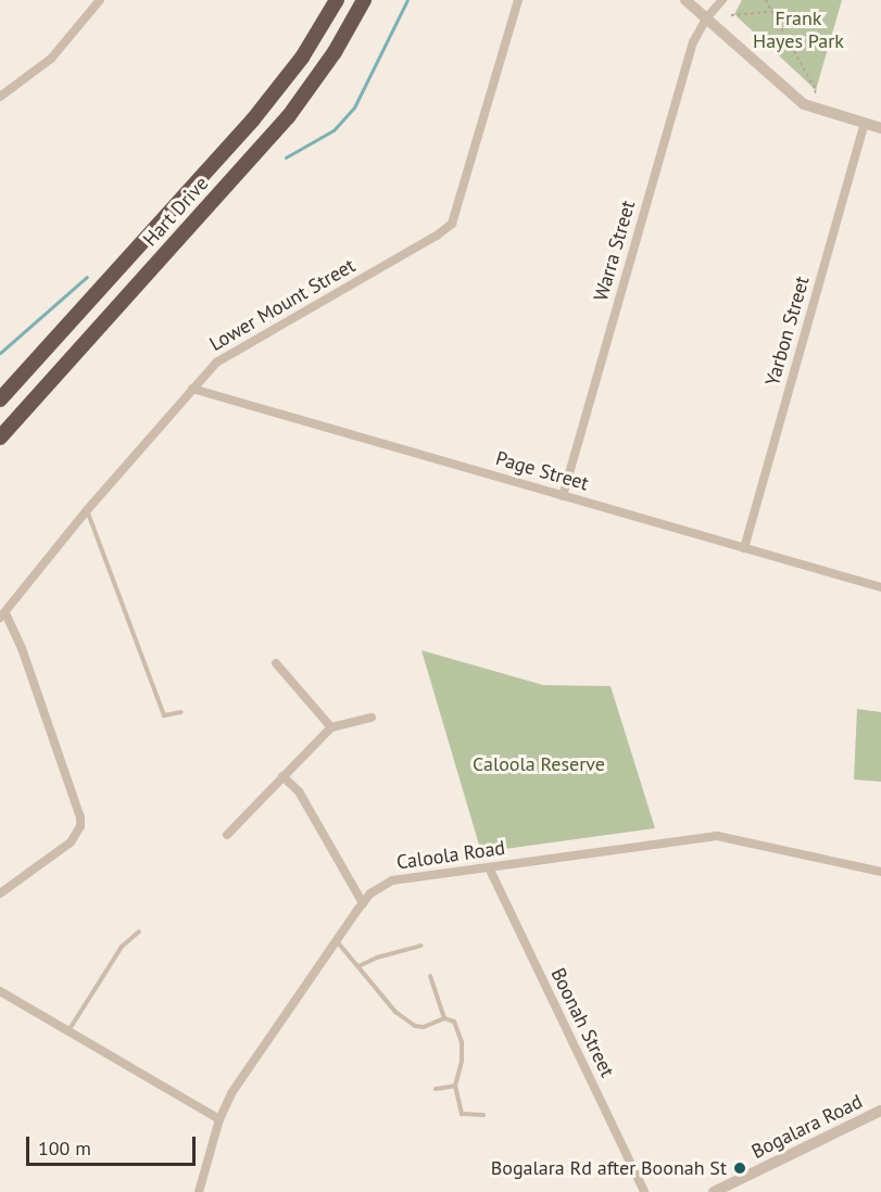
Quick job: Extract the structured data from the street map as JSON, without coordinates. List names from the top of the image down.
{
  "streets": {
    "highway": ["Hart Drive"],
    "street": [
      "Warra Street",
      "Lower Mount Street",
      "Yarbon Street",
      "Page Street",
      "Caloola Road",
      "Boonah Street",
      "Bogalara Road"
    ]
  },
  "crossings": [
    ["Warra Street", "Page Street"],
    ["Lower Mount Street", "Page Street"],
    ["Yarbon Street", "Page Street"],
    ["Caloola Road", "Boonah Street"]
  ],
  "parks": ["Frank Hayes Park", "Caloola Reserve"],
  "places": ["Bogalara Rd after Boonah St"],
  "scale_bar": "100 m"
}
